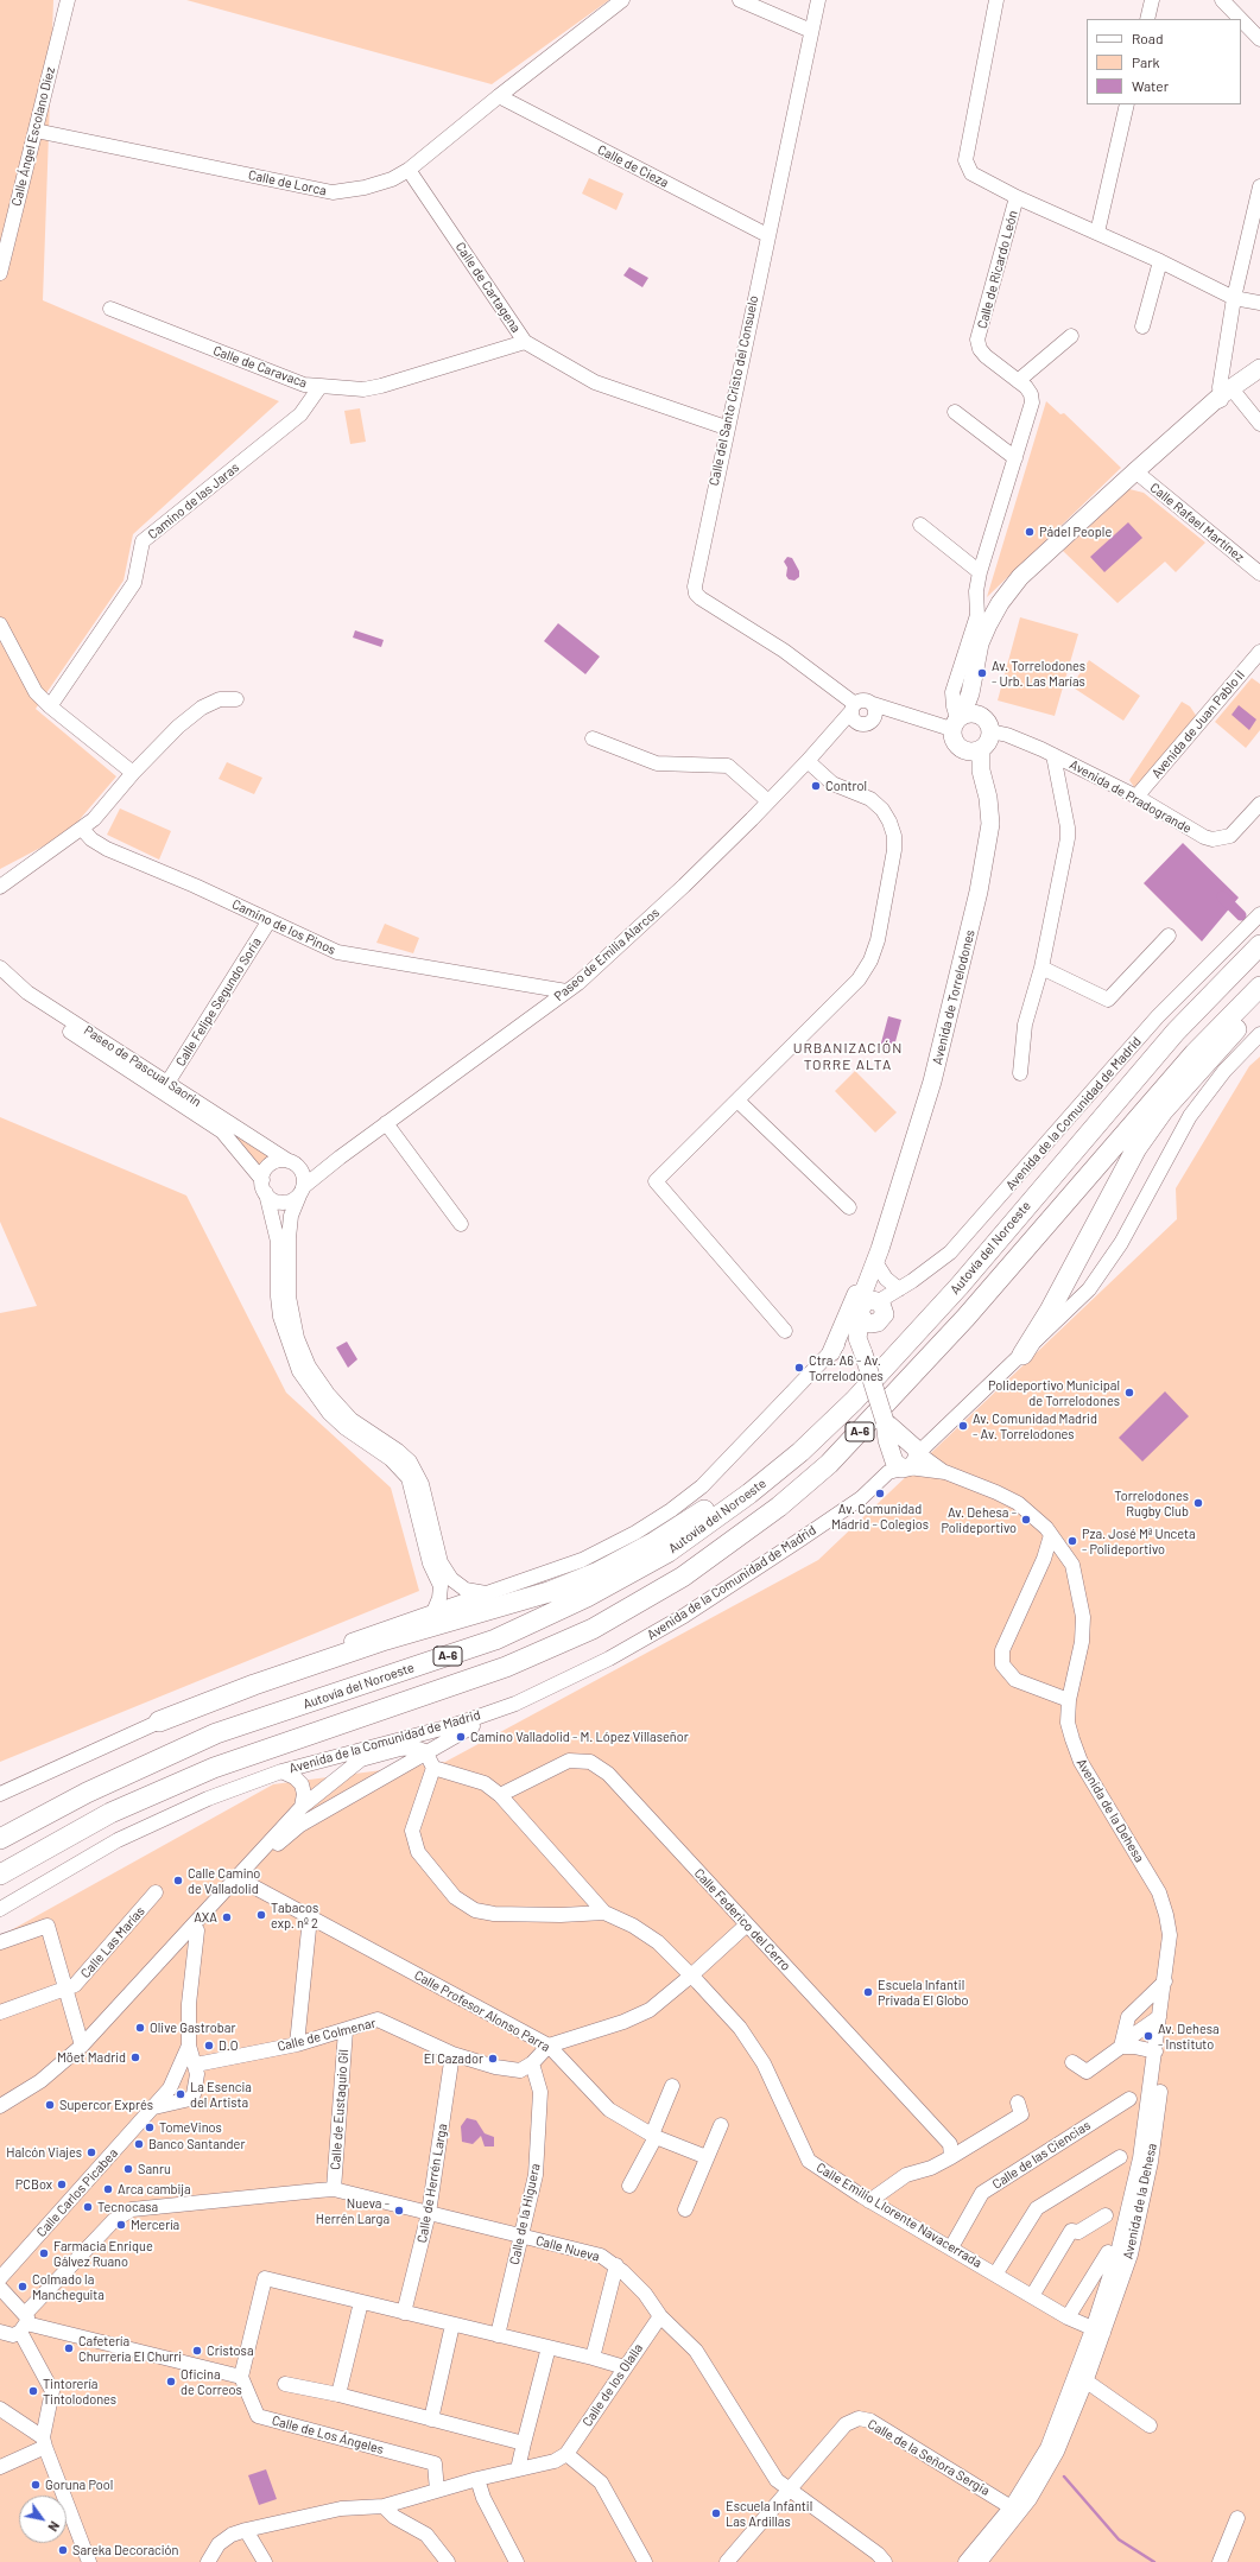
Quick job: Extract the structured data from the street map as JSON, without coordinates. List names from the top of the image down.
{
  "streets": {
    "highway": ["Autovía del Noroeste", "A-6"],
    "main road": ["Avenida de Torrelodones"],
    "street": [
      "Calle Ángel Escolano Díez",
      "Calle de Cieza",
      "Calle de Lorca",
      "Calle de Ricardo León",
      "Calle de Cartagena",
      "Calle de Caravaca",
      "Calle del Santo Cristo del Consuelo",
      "Camino de las Jaras",
      "Calle Rafael Martínez",
      "Avenida de Juan Pablo II",
      "Avenida de Pradogrande",
      "Camino de los Pinos",
      "Paseo de Emilia Alarcos",
      "Calle Felipe Segundo Soria",
      "Paseo de Pascual Saorín",
      "Avenida de la Comunidad de Madrid",
      "Avenida de la Dehesa",
      "Calle Federico del Cerro",
      "Calle Las Marías",
      "Calle Profesor Alonso Parra",
      "Calle de Colmenar",
      "Calle de Eustaquio Gil",
      "Calle de las Ciencias",
      "Calle de Herrén Larga",
      "Calle Carlos Picabea",
      "Calle de la Higuera",
      "Calle Emilio Llorente Navacerrada",
      "Calle Nueva",
      "Calle de los Olalla",
      "Calle de Los Ángeles",
      "Calle de la Señora Sergia"
    ]
  },
  "crossings": [
    ["Calle Ángel Escolano Díez", "Calle de Lorca"],
    ["Calle de Cieza", "Calle de Lorca"],
    ["Calle de Cieza", "Calle del Santo Cristo del Consuelo"],
    ["Calle de Lorca", "Calle de Cartagena"],
    ["Calle de Ricardo León", "Avenida de Pradogrande"],
    ["Calle de Ricardo León", "Avenida de Torrelodones"],
    ["Calle de Cartagena", "Calle de Caravaca"],
    ["Calle de Cartagena", "Calle del Santo Cristo del Consuelo"],
    ["Calle de Caravaca", "Camino de las Jaras"],
    ["Calle del Santo Cristo del Consuelo", "Paseo de Emilia Alarcos"],
    ["Avenida de Juan Pablo II", "Avenida de Pradogrande"],
    ["Avenida de Pradogrande", "Avenida de Torrelodones"],
    ["Camino de los Pinos", "Paseo de Emilia Alarcos"],
    ["Camino de los Pinos", "Calle Felipe Segundo Soria"],
    ["Paseo de Emilia Alarcos", "Paseo de Pascual Saorín"],
    ["Avenida de Torrelodones", "Avenida de la Comunidad de Madrid"],
    ["Calle Felipe Segundo Soria", "Paseo de Pascual Saorín"],
    ["Avenida de la Comunidad de Madrid", "Avenida de la Dehesa"],
    ["Avenida de la Dehesa", "Calle Emilio Llorente Navacerrada"],
    ["Avenida de la Dehesa", "Calle de la Señora Sergia"],
    ["Calle de Colmenar", "Calle de Eustaquio Gil"],
    ["Calle de Colmenar", "Calle de Herrén Larga"],
    ["Calle de Colmenar", "Calle de la Higuera"],
    ["Calle de Eustaquio Gil", "Calle Nueva"],
    ["Calle de las Ciencias", "Calle Emilio Llorente Navacerrada"],
    ["Calle de Herrén Larga", "Calle Nueva"],
    ["Calle de la Higuera", "Calle Nueva"],
    ["Calle Nueva", "Calle de los Olalla"],
    ["Calle Nueva", "Calle de la Señora Sergia"]
  ],
  "districts": ["URBANIZACIÓN TORRE ALTA"],
  "places": [
    "Pádel People",
    "Av. Torrelodones - Urb. Las Marías",
    "Control",
    "Ctra. A6 - Av. Torrelodones",
    "Polideportivo Municipal de Torrelodones",
    "Av. Comunidad Madrid - Av. Torrelodones",
    "Av. Comunidad Madrid - Colegios",
    "Torrelodones Rugby Club",
    "Av. Dehesa - Polideportivo",
    "Pza. José Mª Unceta - Polideportivo",
    "Camino Valladolid - M. López Villaseñor",
    "Calle Camino de Valladolid",
    "Tabacos exp. nº 2",
    "AXA",
    "Escuela Infantil Privada El Globo",
    "Olive Gastrobar",
    "Av. Dehesa - Instituto",
    "D.O",
    "Möet Madrid",
    "El Cazador",
    "La Esencia del Artista",
    "Supercor Exprés",
    "TomeVinos",
    "Banco Santander",
    "Halcón Viajes",
    "Sanru",
    "PCBox",
    "Arca cambija",
    "Tecnocasa",
    "Nueva - Herrén Larga",
    "Mercería",
    "Farmacia Enrique Gálvez Ruano",
    "Colmado la Mancheguita",
    "Cafetería Churrería El Churri",
    "Cristosa",
    "Oficina de Correos",
    "Tintorería Tintolodones",
    "Goruna Pool",
    "Escuela Infantil Las Ardillas",
    "Sareka Decoración"
  ],
  "legend": ["Road", "Park", "Water"],
  "north": "bottom right"
}
